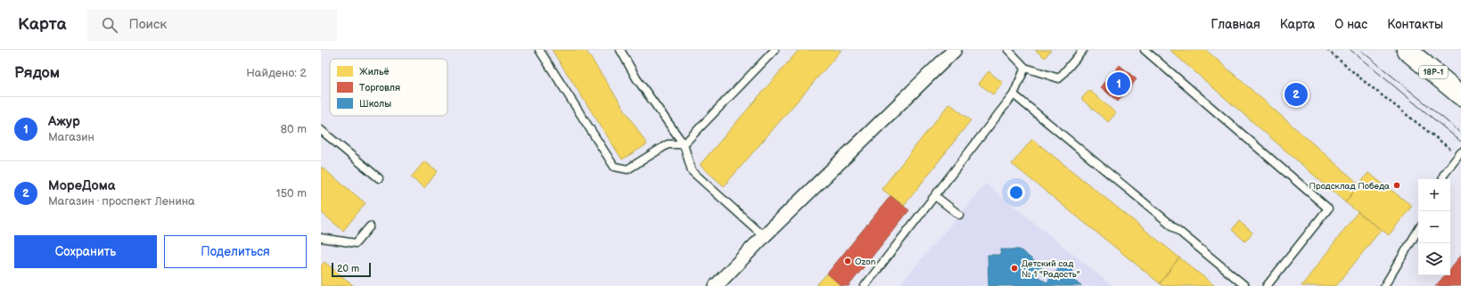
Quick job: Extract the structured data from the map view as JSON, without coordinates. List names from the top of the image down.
{
  "streets": {
    "main road": ["18Р-1"]
  },
  "places": ["Продсклад Победа", "Ozon", "Детский сад № 1 \"Радость\""],
  "legend": ["Жильё", "Торговля", "Школы"],
  "scale_bar": "20 m",
  "page": {
    "header": "Карта",
    "search": "Поиск",
    "nav": [
      "Главная",
      "Карта",
      "О нас",
      "Контакты"
    ],
    "heading": ["Рядом", "Найдено: 2"],
    "pins": ["1", "2"],
    "list": [
      {
        "mark": "1",
        "name": "Ажур",
        "note": "Магазин",
        "value": "80 m"
      },
      {
        "mark": "2",
        "name": "МореДома",
        "note": "Магазин · проспект Ленина",
        "value": "150 m"
      }
    ],
    "map_buttons": ["+", "−"],
    "buttons": ["Сохранить", "Поделиться"],
    "scale": "20 m"
  }
}
